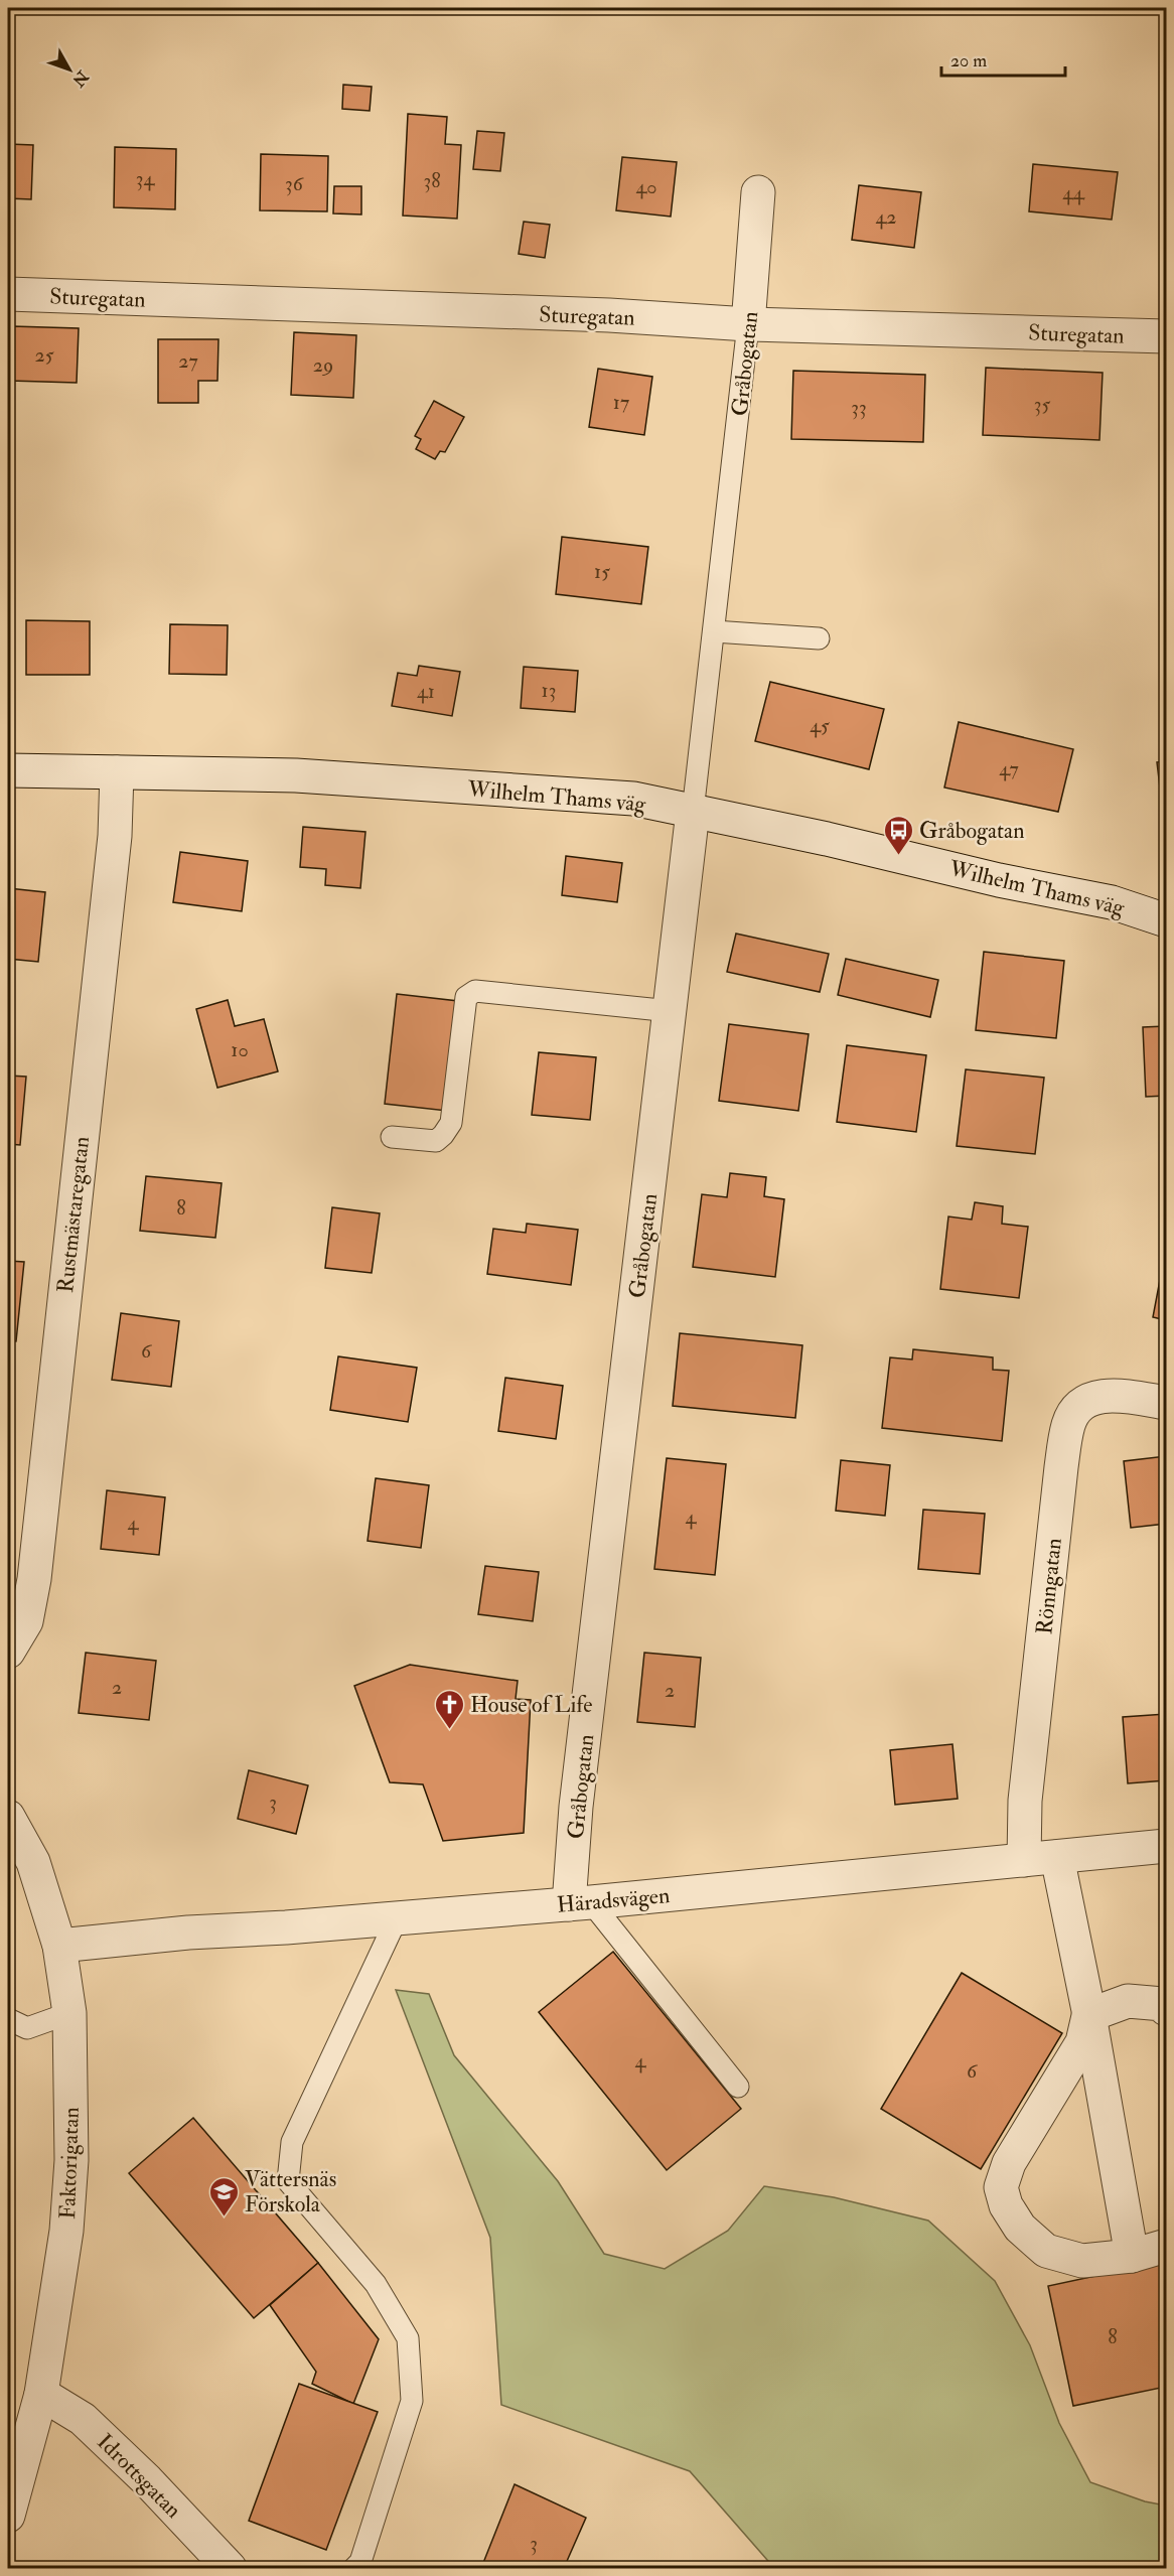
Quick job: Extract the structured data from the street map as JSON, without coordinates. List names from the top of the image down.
{
  "streets": {
    "street": [
      "Sturegatan",
      "Gråbogatan",
      "Wilhelm Thams väg",
      "Rustmästaregatan",
      "Rönngatan",
      "Häradsvägen",
      "Faktorigatan",
      "Idrottsgatan"
    ]
  },
  "crossings": [
    ["Sturegatan", "Gråbogatan"],
    ["Gråbogatan", "Wilhelm Thams väg"],
    ["Gråbogatan", "Häradsvägen"],
    ["Wilhelm Thams väg", "Rustmästaregatan"],
    ["Rönngatan", "Häradsvägen"],
    ["Häradsvägen", "Faktorigatan"],
    ["Faktorigatan", "Idrottsgatan"]
  ],
  "places": {
    "bus stop": ["Gråbogatan"],
    "church": ["House of Life"],
    "school or university": ["Vättersnäs Förskola"]
  },
  "house_numbers": [
    "34",
    "38",
    "36",
    "40",
    "44",
    "42",
    "25",
    "27",
    "29",
    "17",
    "35",
    "33",
    "15",
    "13",
    "41",
    "45",
    "47",
    "10",
    "8",
    "6",
    "4",
    "4",
    "2",
    "2",
    "3",
    "4",
    "6",
    "8",
    "3"
  ],
  "scale_bar": "20 m",
  "north": "bottom right"
}
